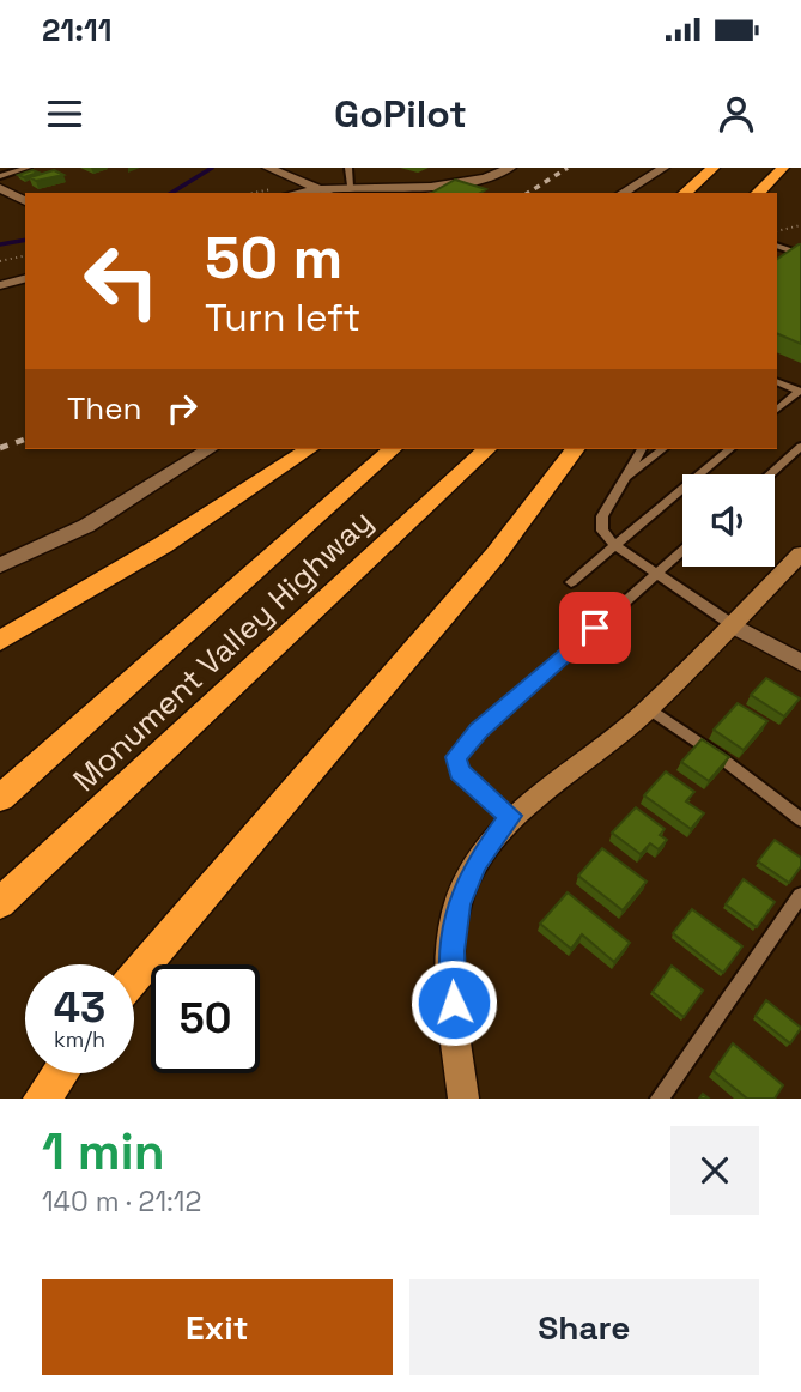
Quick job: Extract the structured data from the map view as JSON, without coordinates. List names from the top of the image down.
{
  "streets": {
    "highway": ["Monument Valley Highway"]
  },
  "page": {
    "status": "21:11",
    "header": "GoPilot",
    "turn": ["50 m", "Turn left"],
    "then": "Then",
    "speed": "43 km/h",
    "limit": "50",
    "heading": ["1 min", "140 m · 21:12"],
    "buttons": ["Exit", "Share"]
  }
}
